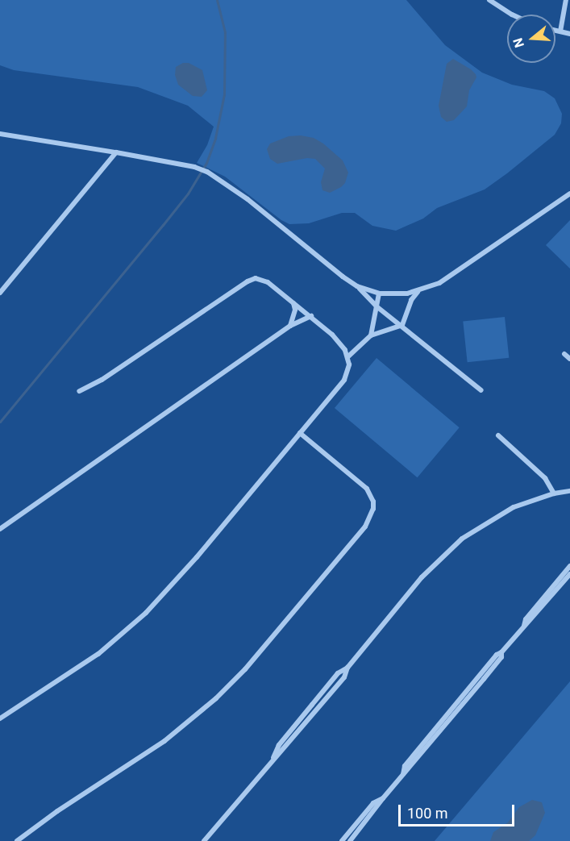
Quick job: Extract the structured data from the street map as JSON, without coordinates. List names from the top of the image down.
{
  "scale_bar": "100 m",
  "north": "left"
}
